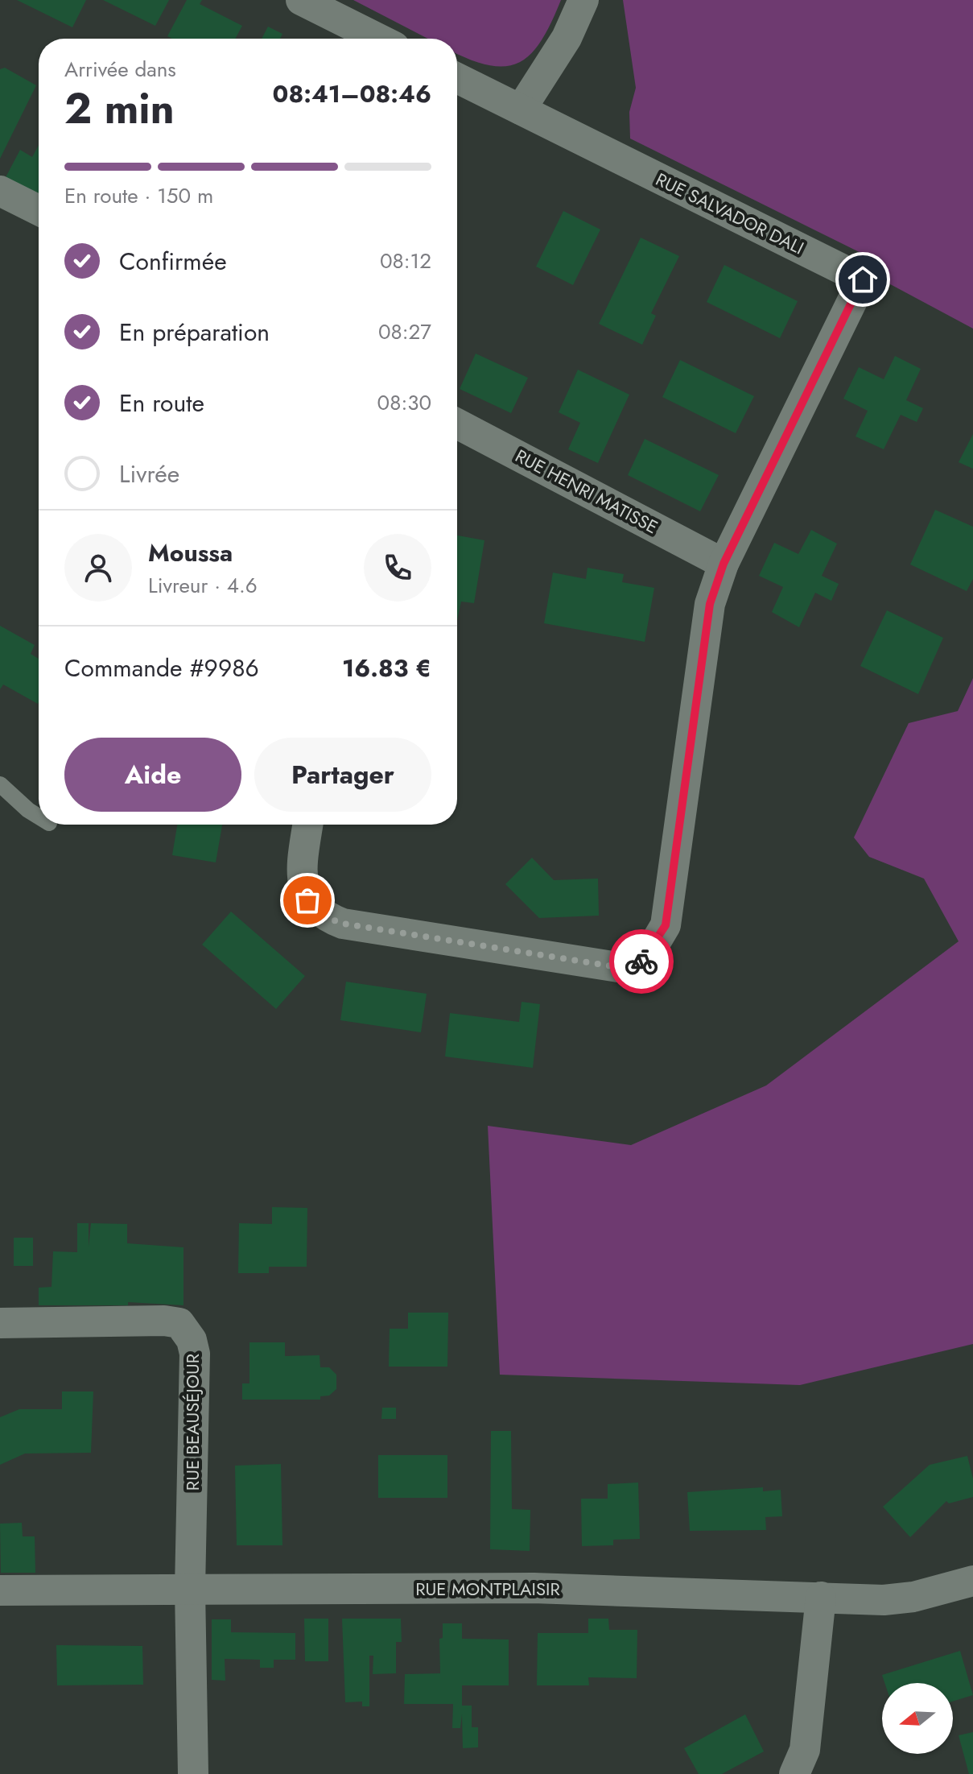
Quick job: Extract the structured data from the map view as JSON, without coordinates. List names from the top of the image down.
{
  "streets": {
    "street": [
      "RUE SALVADOR DALI",
      "RUE HENRI MATISSE",
      "RUE BEAUSÉJOUR",
      "RUE MONTPLAISIR"
    ]
  },
  "crossings": [
    ["RUE SALVADOR DALI", "RUE HENRI MATISSE"],
    ["RUE BEAUSÉJOUR", "RUE MONTPLAISIR"]
  ],
  "north": "left",
  "page": {
    "heading": ["2 min", "Arrivée dans", "08:41–08:46"],
    "panel": [
      "Moussa",
      "Livreur · 4.6",
      "Commande #9986",
      "16.83 €"
    ],
    "bar": "En route · 150 m",
    "list": [
      ["Confirmée", "08:12"],
      ["En préparation", "08:27"],
      ["En route", "08:30"],
      "Livrée"
    ],
    "buttons": ["Aide", "Partager"]
  }
}
